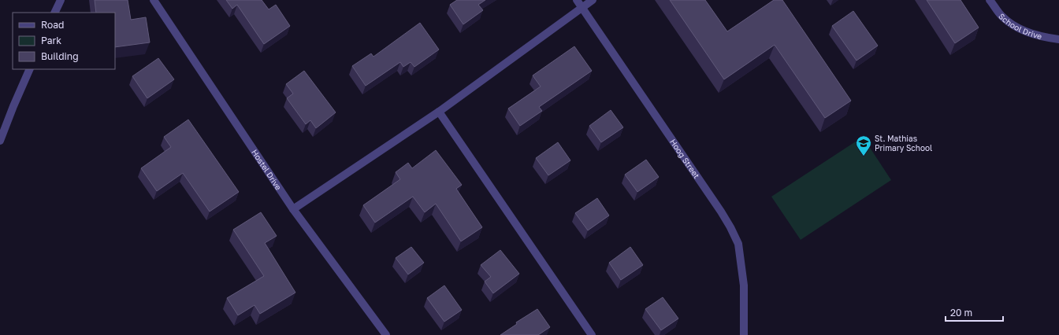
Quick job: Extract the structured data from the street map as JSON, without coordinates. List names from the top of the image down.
{
  "streets": {
    "street": ["School Drive", "Hoog Street", "Hostel Drive"]
  },
  "places": {
    "school or university": ["St. Mathias Primary School"]
  },
  "legend": ["Road", "Park", "Building"],
  "scale_bar": "20 m"
}
